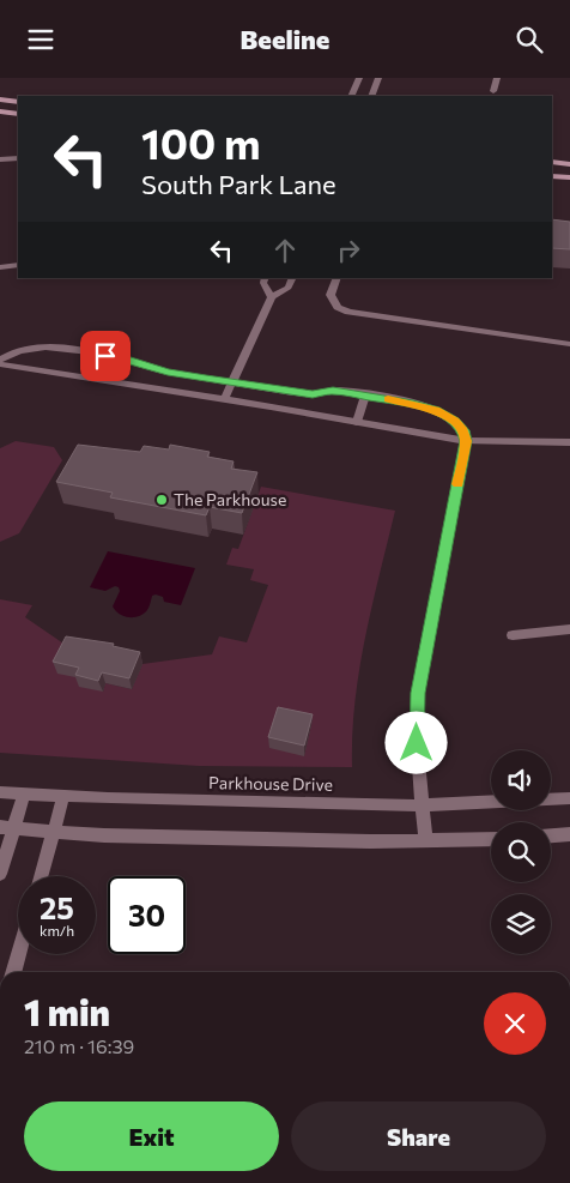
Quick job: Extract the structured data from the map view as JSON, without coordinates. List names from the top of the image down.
{
  "streets": {
    "street": ["Parkhouse Drive"]
  },
  "places": ["The Parkhouse"],
  "page": {
    "header": "Beeline",
    "turn": ["100 m", "South Park Lane"],
    "speed": "25 km/h",
    "limit": "30",
    "heading": ["1 min", "210 m · 16:39"],
    "buttons": ["Exit", "Share"]
  }
}
